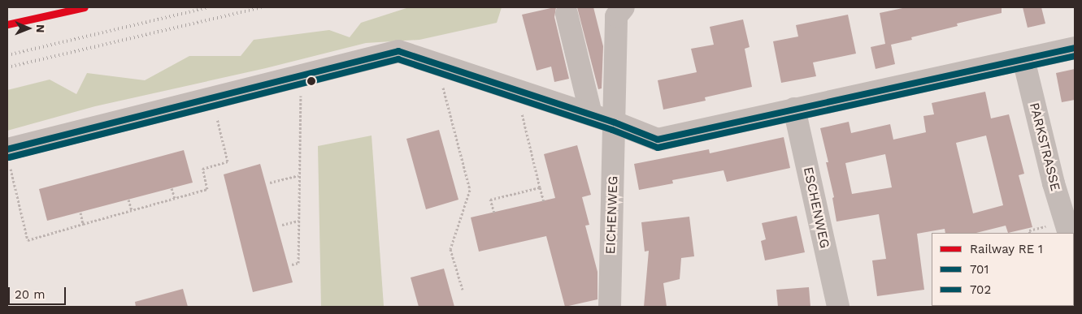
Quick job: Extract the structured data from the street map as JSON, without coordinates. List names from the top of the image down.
{
  "streets": {
    "street": ["PARKSTRASSE", "ESCHENWEG", "EICHENWEG"]
  },
  "lines": ["transit line 701", "transit line 702"],
  "legend": ["Railway RE 1", "701", "702"],
  "scale_bar": "20 m",
  "north": "right"
}
